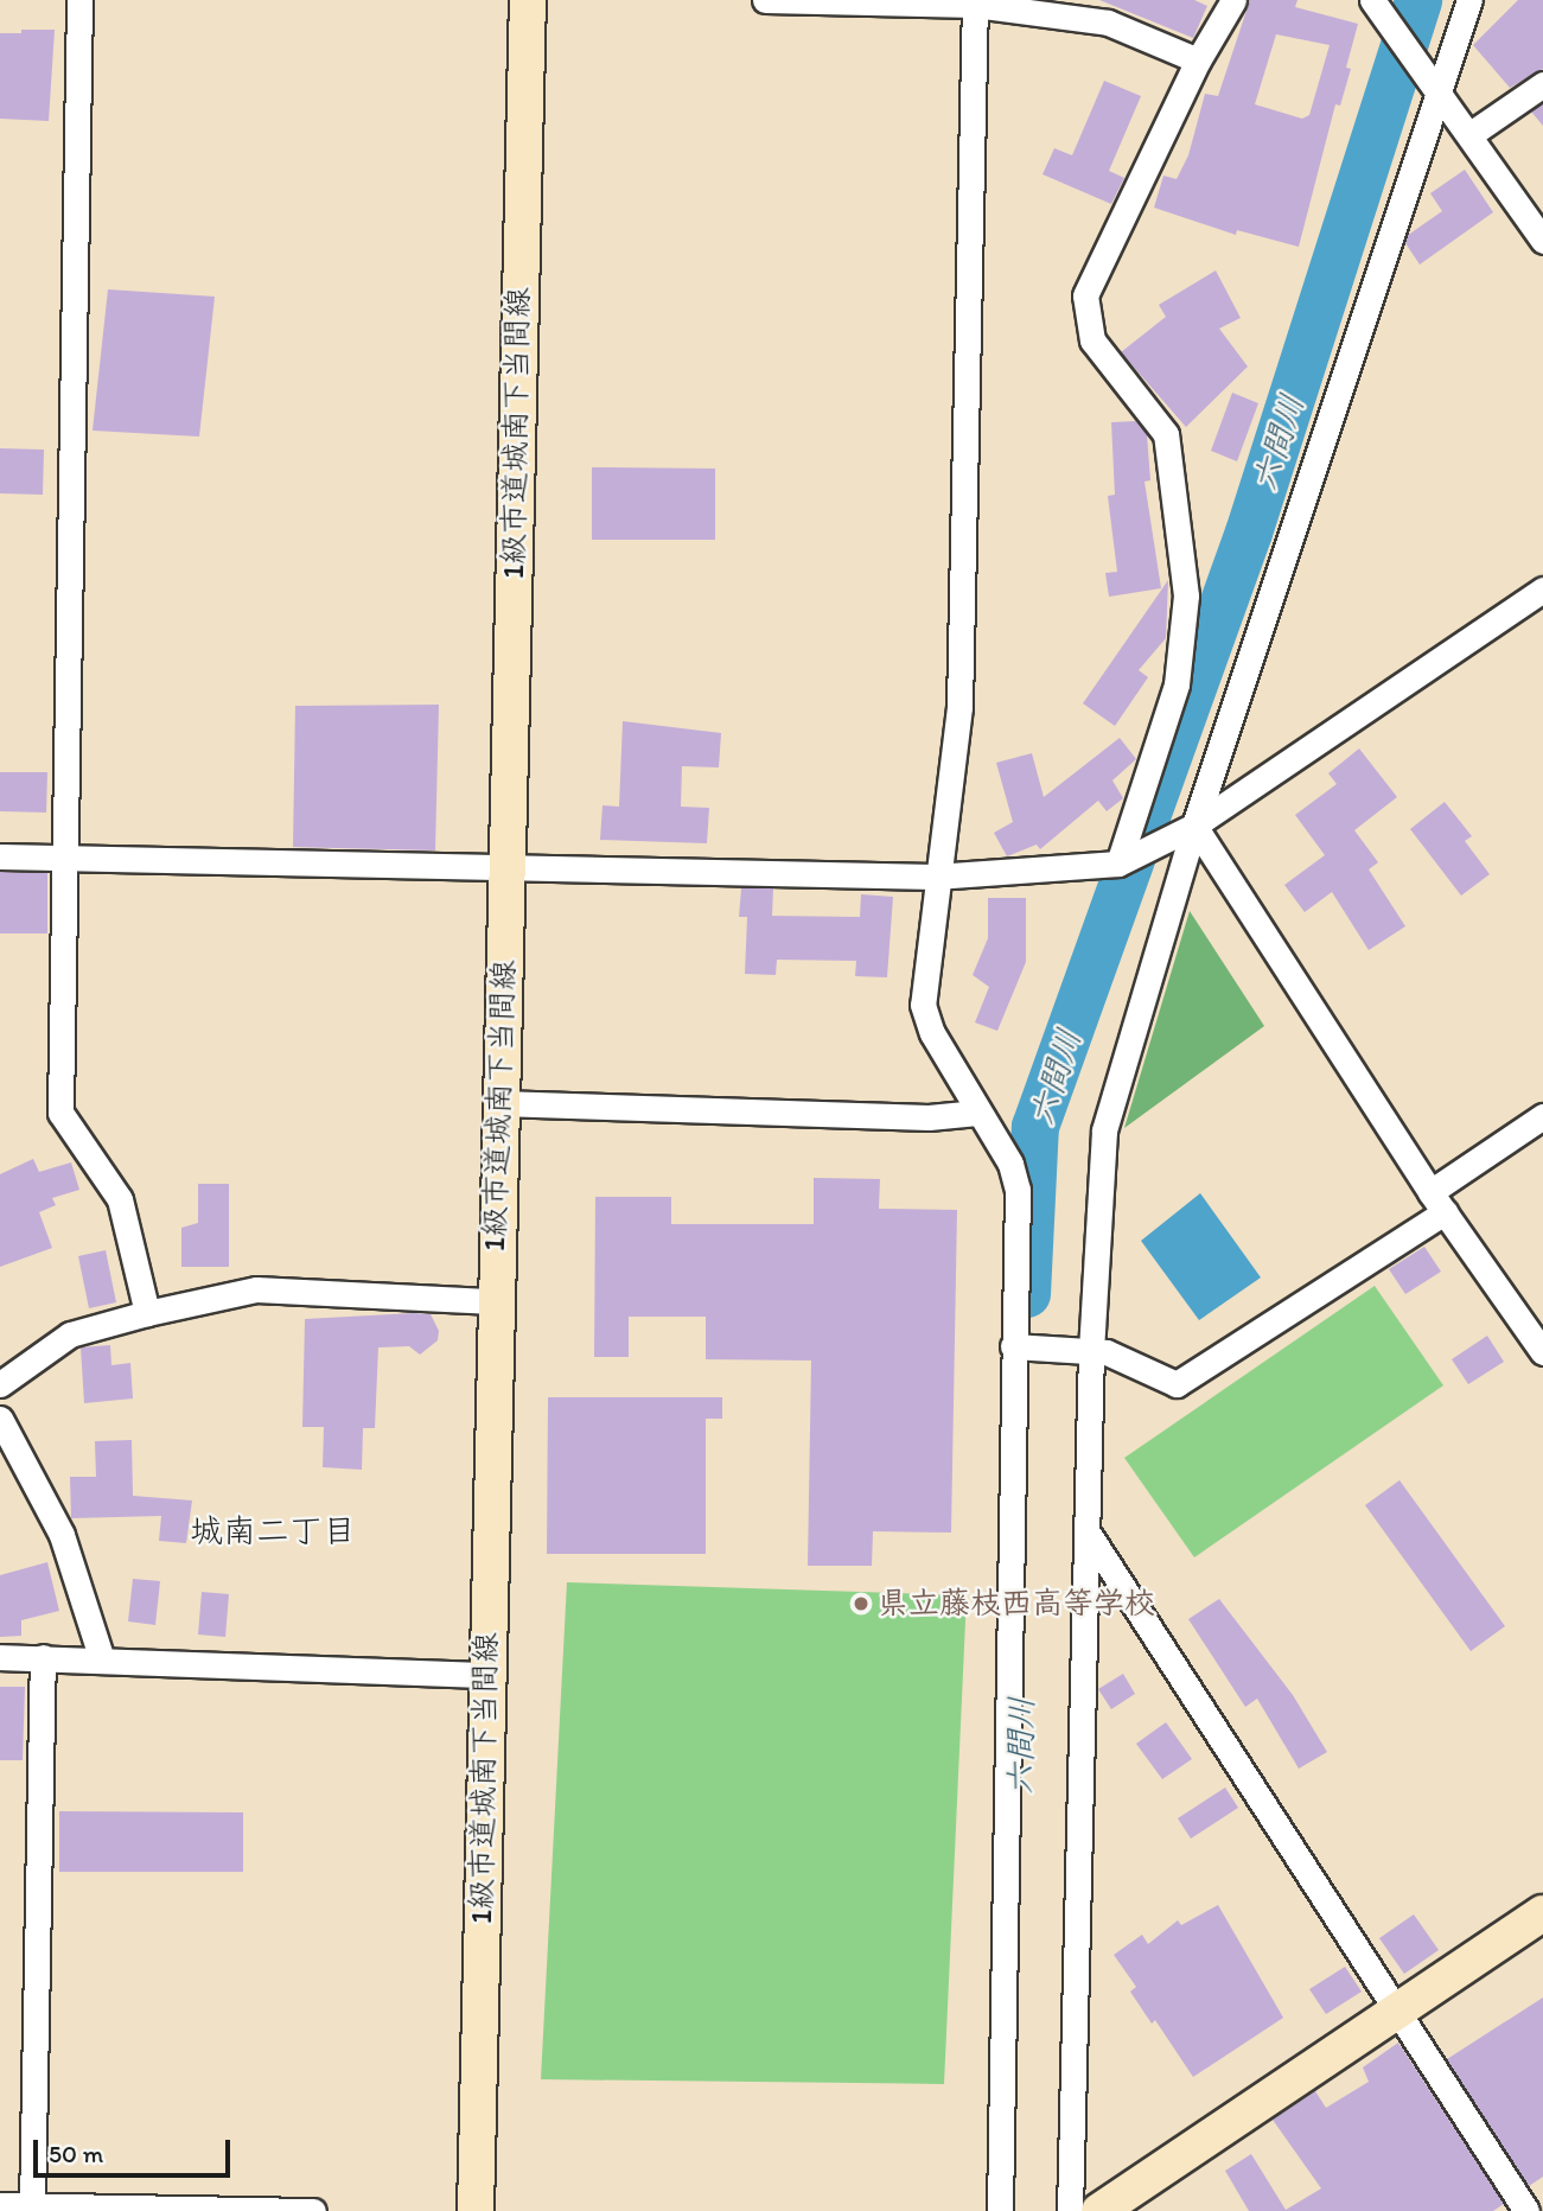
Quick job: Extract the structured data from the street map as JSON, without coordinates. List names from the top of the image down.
{
  "streets": {
    "street": ["1級市道城南下当間線"]
  },
  "districts": ["城南二丁目"],
  "water": ["六間川"],
  "places": ["県立藤枝西高等学校"],
  "scale_bar": "50 m"
}
